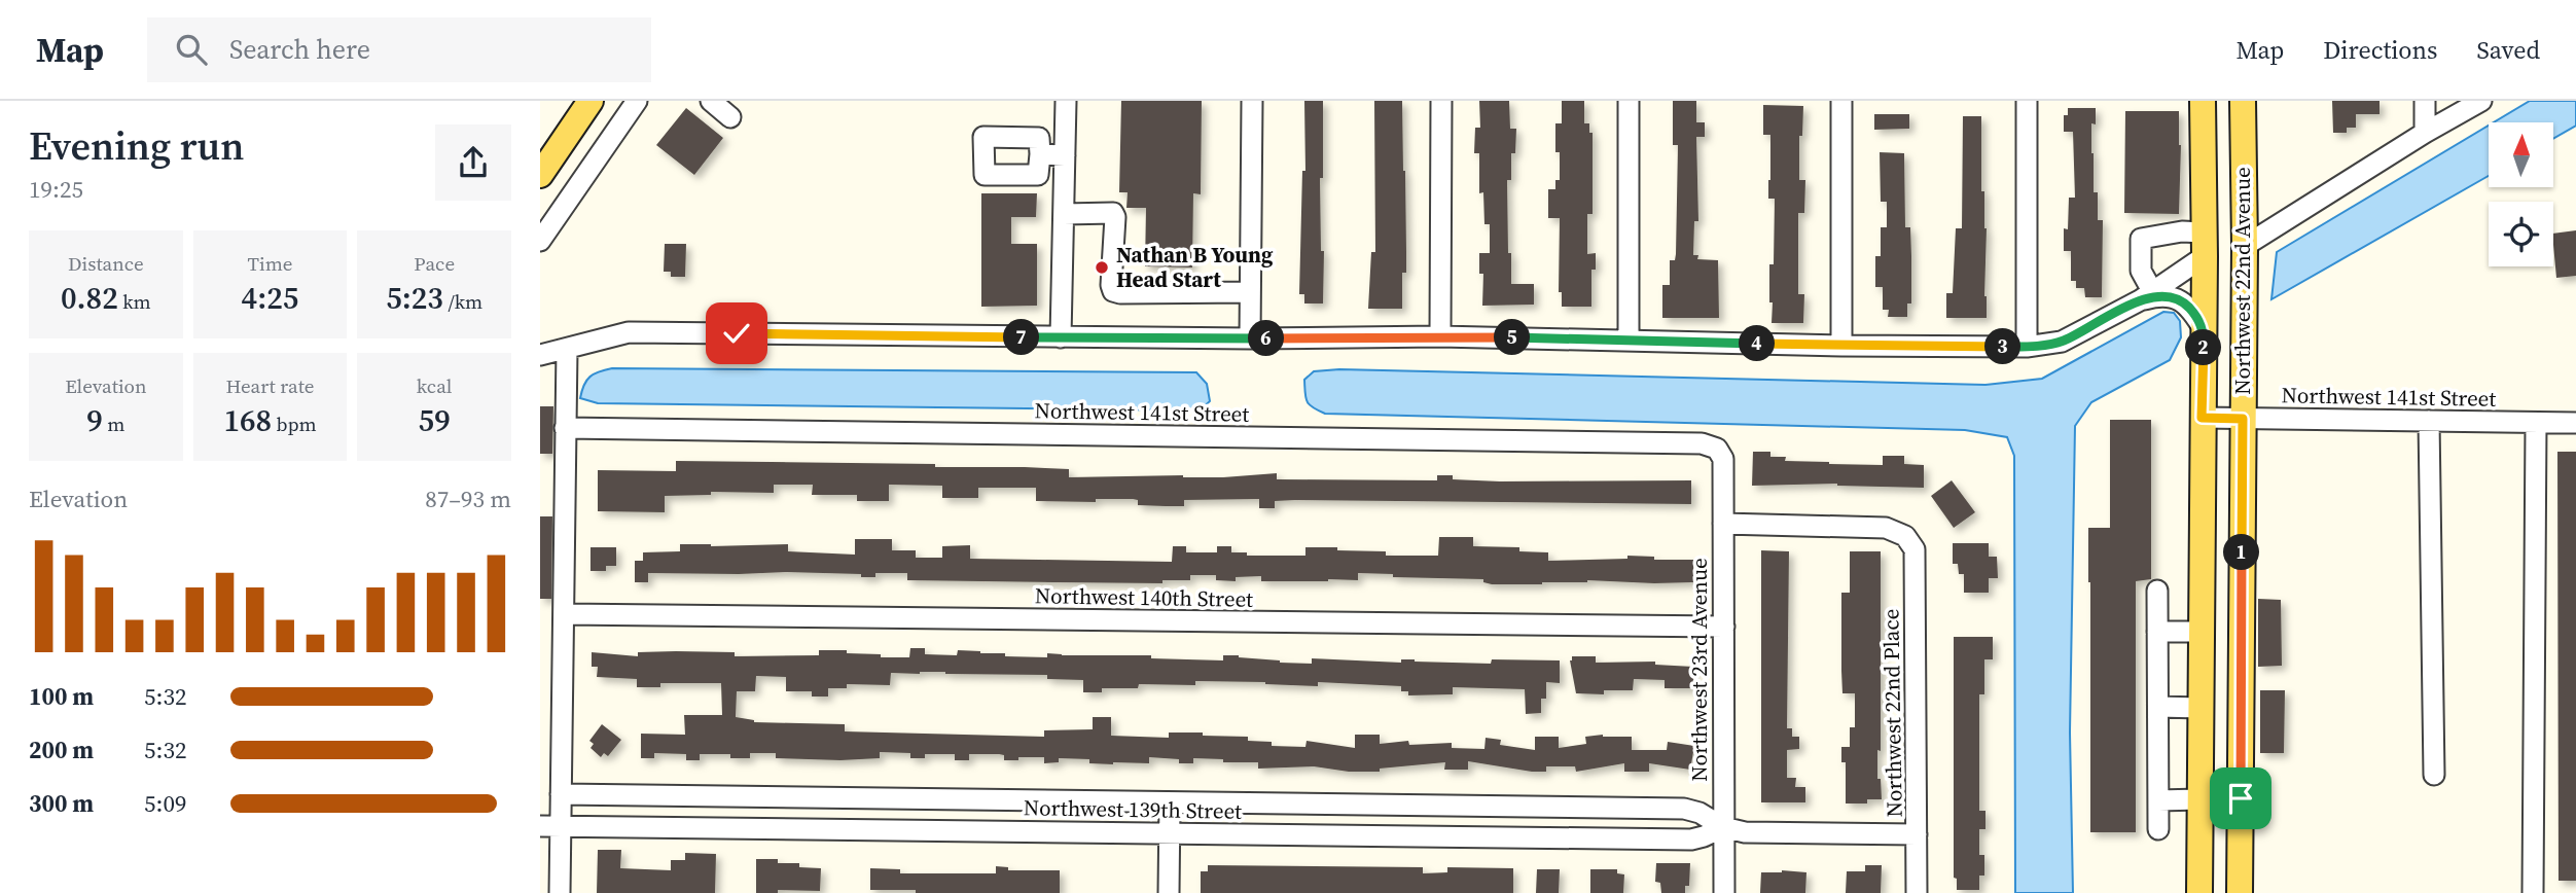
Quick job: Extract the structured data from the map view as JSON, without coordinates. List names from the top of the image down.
{
  "streets": {
    "main road": ["Northwest 22nd Avenue"],
    "street": [
      "Northwest 141st Street",
      "Northwest 140th Street",
      "Northwest 23rd Avenue",
      "Northwest 22nd Place",
      "Northwest 139th Street"
    ]
  },
  "crossings": [
    ["Northwest 22nd Avenue", "Northwest 141st Street"],
    ["Northwest 141st Street", "Northwest 23rd Avenue"],
    ["Northwest 140th Street", "Northwest 23rd Avenue"],
    ["Northwest 23rd Avenue", "Northwest 22nd Place"],
    ["Northwest 23rd Avenue", "Northwest 139th Street"],
    ["Northwest 22nd Place", "Northwest 139th Street"]
  ],
  "places": ["Nathan B Young Head Start"],
  "north": "top",
  "page": {
    "header": "Map",
    "search": "Search here",
    "nav": ["Map", "Directions", "Saved"],
    "heading": ["Evening run", "19:25"],
    "stats": [
      ["Distance", "0.82 km"],
      ["Time", "4:25"],
      ["Pace", "5:23 /km"],
      ["Elevation", "9 m"],
      ["Heart rate", "168 bpm"],
      ["kcal", "59"]
    ],
    "pins": [
      "5",
      "7",
      "6",
      "4",
      "3",
      "2",
      "1"
    ],
    "chart": ["Elevation", "87–93 m"],
    "list": [
      {
        "name": "100 m",
        "note": "5:32"
      },
      {
        "name": "200 m",
        "note": "5:32"
      },
      {
        "name": "300 m",
        "note": "5:09"
      }
    ]
  }
}
